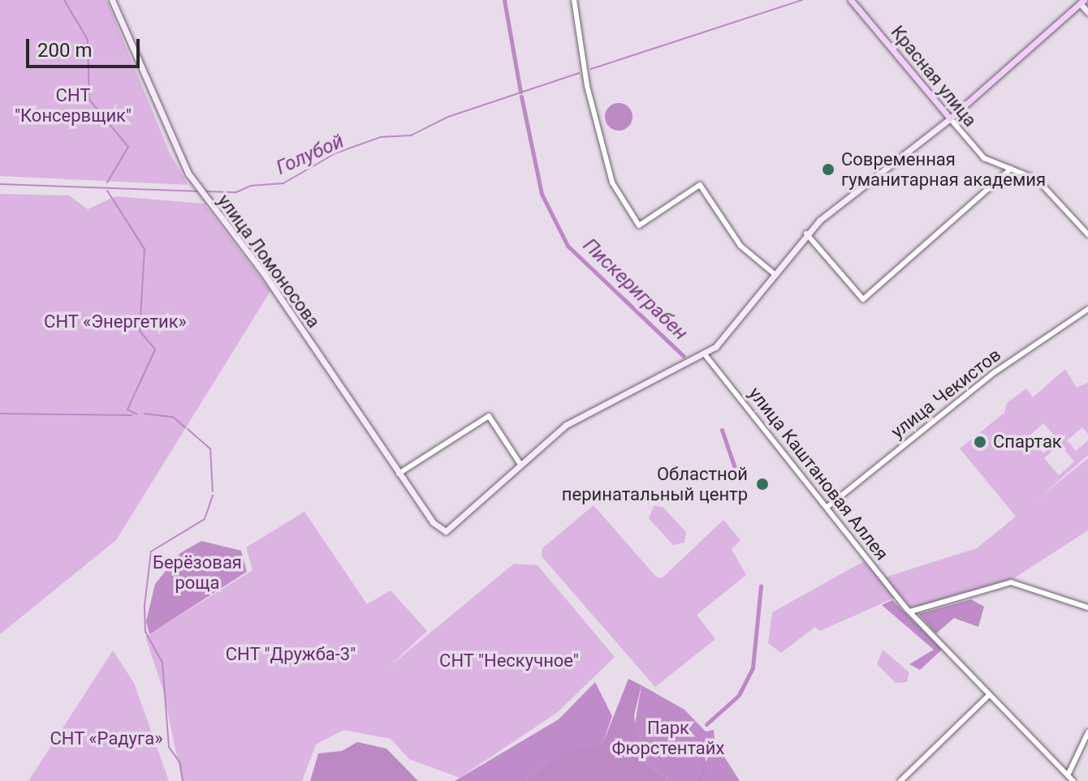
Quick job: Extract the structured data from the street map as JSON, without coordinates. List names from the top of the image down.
{
  "streets": {
    "main road": ["Красная улица", "улица Ломоносова"],
    "street": ["улица Чекистов", "улица Каштановая Аллея"]
  },
  "crossings": [
    ["улица Чекистов", "улица Каштановая Аллея"]
  ],
  "water": ["Голубой", "Пискериграбен"],
  "parks": [
    "СНТ \"Консервщик\"",
    "СНТ «Энергетик»",
    "Берёзовая роща",
    "СНТ \"Дружба-3\"",
    "СНТ \"Нескучное\"",
    "Парк Фюрстентайх",
    "СНТ «Радуга»"
  ],
  "places": ["Современная гуманитарная академия", "Спартак", "Областной перинатальный центр"],
  "scale_bar": "200 m"
}
